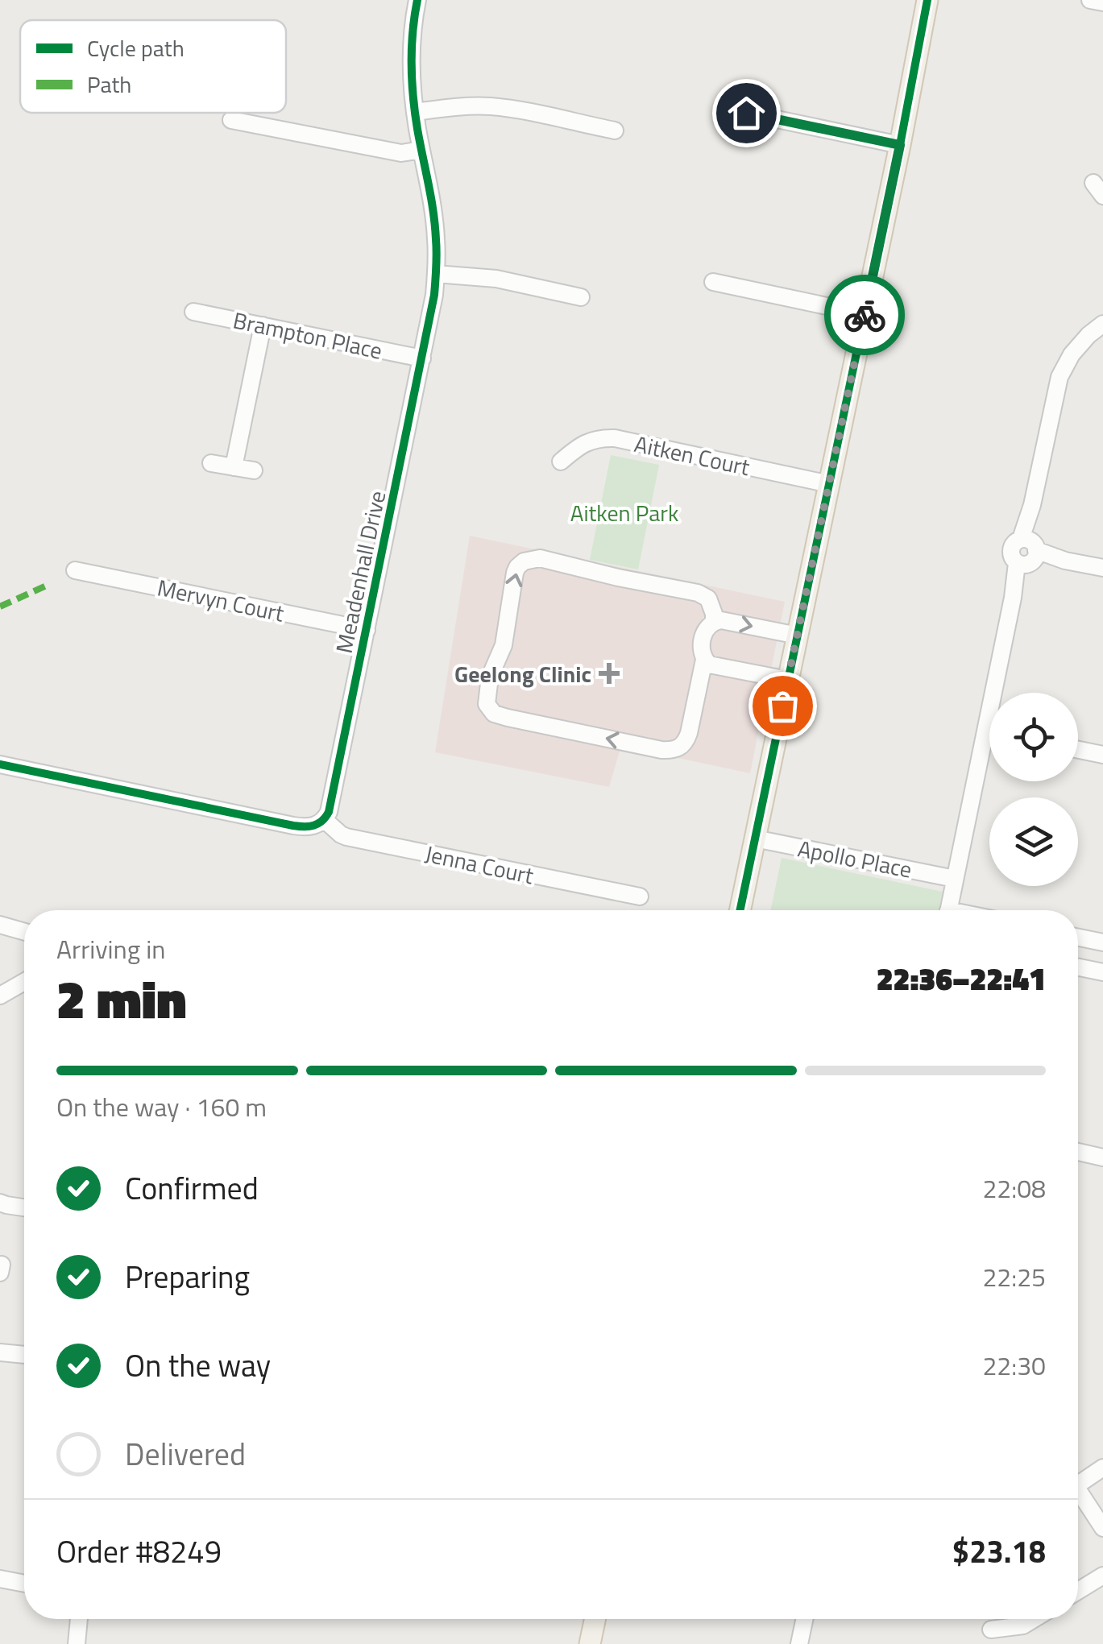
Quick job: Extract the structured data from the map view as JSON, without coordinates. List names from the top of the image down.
{
  "streets": {
    "street": [
      "Brampton Place",
      "Aitken Court",
      "Meadenhall Drive",
      "Mervyn Court",
      "Apollo Place",
      "Jenna Court"
    ]
  },
  "crossings": [
    ["Brampton Place", "Meadenhall Drive"],
    ["Meadenhall Drive", "Mervyn Court"],
    ["Meadenhall Drive", "Jenna Court"]
  ],
  "parks": ["Aitken Park"],
  "places": {
    "health": ["Geelong Clinic"]
  },
  "legend": ["Cycle path", "Path"],
  "page": {
    "heading": ["2 min", "Arriving in", "22:36–22:41"],
    "panel": ["Order #8249", "$23.18"],
    "bar": "On the way · 160 m",
    "list": [
      ["Confirmed", "22:08"],
      ["Preparing", "22:25"],
      ["On the way", "22:30"],
      "Delivered"
    ]
  }
}
